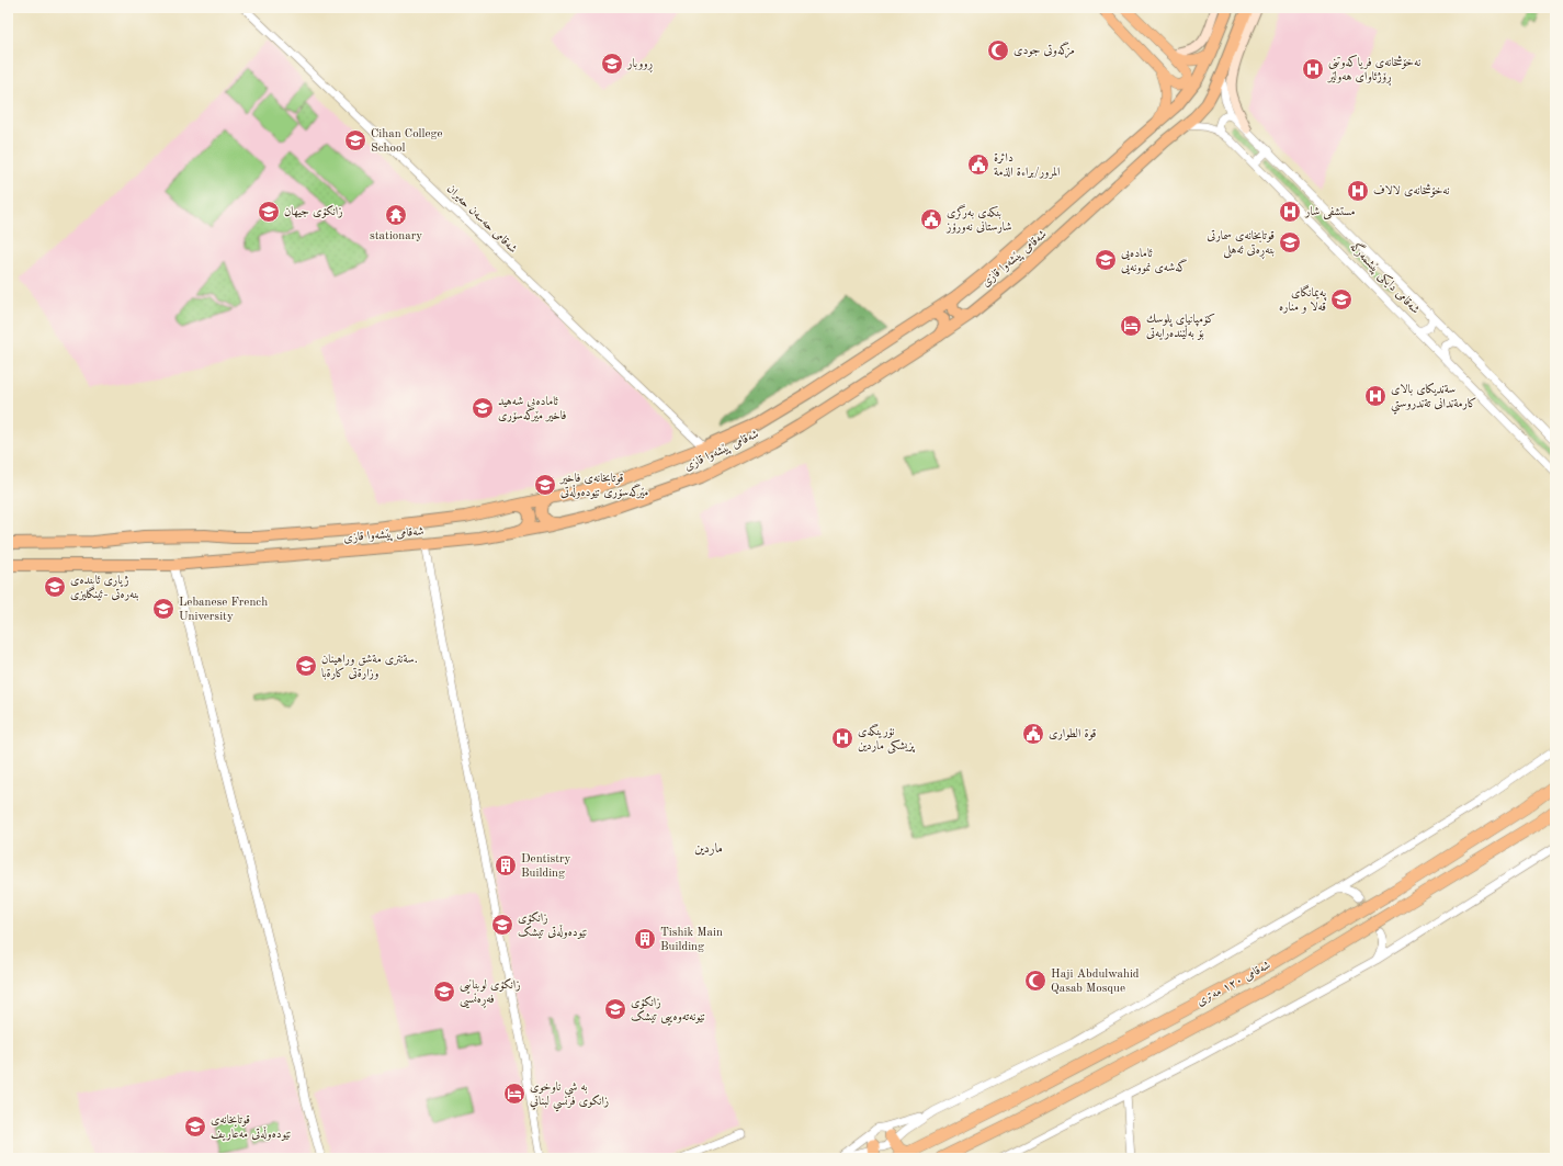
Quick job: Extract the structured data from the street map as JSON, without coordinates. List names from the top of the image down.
{
  "streets": {
    "highway": ["شەقامی پێشەوا قازی", "شەقامی ١٢٠ مەتری"],
    "street": ["شەقامی حەسەن حەیران", "شەقامی دایکی پێشمەرگە"]
  },
  "crossings": [
    ["شەقامی حەسەن حەیران", "شەقامی پێشەوا قازی"],
    ["شەقامی پێشەوا قازی", "شەقامی دایکی پێشمەرگە"]
  ],
  "districts": ["ماردین"],
  "places": {
    "mosque": ["مزگەوتی جودی", "Haji Abdulwahid Qasab Mosque"],
    "school or university": [
      "ڕووبار",
      "Cihan College School",
      "زانکۆی جیھان",
      "قوتابخانەی سمارتی بنەڕەتی ئەهلی",
      "ئامادەیی گەشەی نموونەیی",
      "پەیمانگای قەلا و منارە",
      "ئامادەیی شەهید فاخیر مێرگەسۆری",
      "قوتابخانەی فاخیر مێرگەسۆری نێودەوڵەتی",
      "ژیاری ئایندەی بنەرەتی -ئینگلیزی",
      "Lebanese French University",
      "سةنترى مةشق وراهينان. وزارةتى كارةبا",
      "زانکۆی نێودەوڵەتی تیشک",
      "زانکۆی لوبنانیی فەڕەنسیی",
      "زانکۆی نێونەتەوەییی تیشک",
      "قوتابخانەی نێودەوڵەتی مەعاریف"
    ],
    "hospital": [
      "نەخۆشخانەی فریاکەوتنی ڕۆژئاوای هەولێر",
      "نەخۆشخانەی لالاف",
      "مستشفى شار",
      "سةنديكاى بالاى كارمةندانى تةندروستي",
      "نۆرینگەی پزیشکی ماردین"
    ],
    "public building": ["دائرة المرور/براءة الذمة", "بنکەی بەرگری شارستانی نەورۆز", "قوة الطواری"],
    "temple": ["stationary"],
    "hotel": ["کۆمپانیای پلوسك بۆ بەڵێندەرایەتی", "به شي ناوخوى زانكوى فرنسي لبناني"],
    "building": ["Dentistry Building", "Tishik Main Building"]
  }
}
